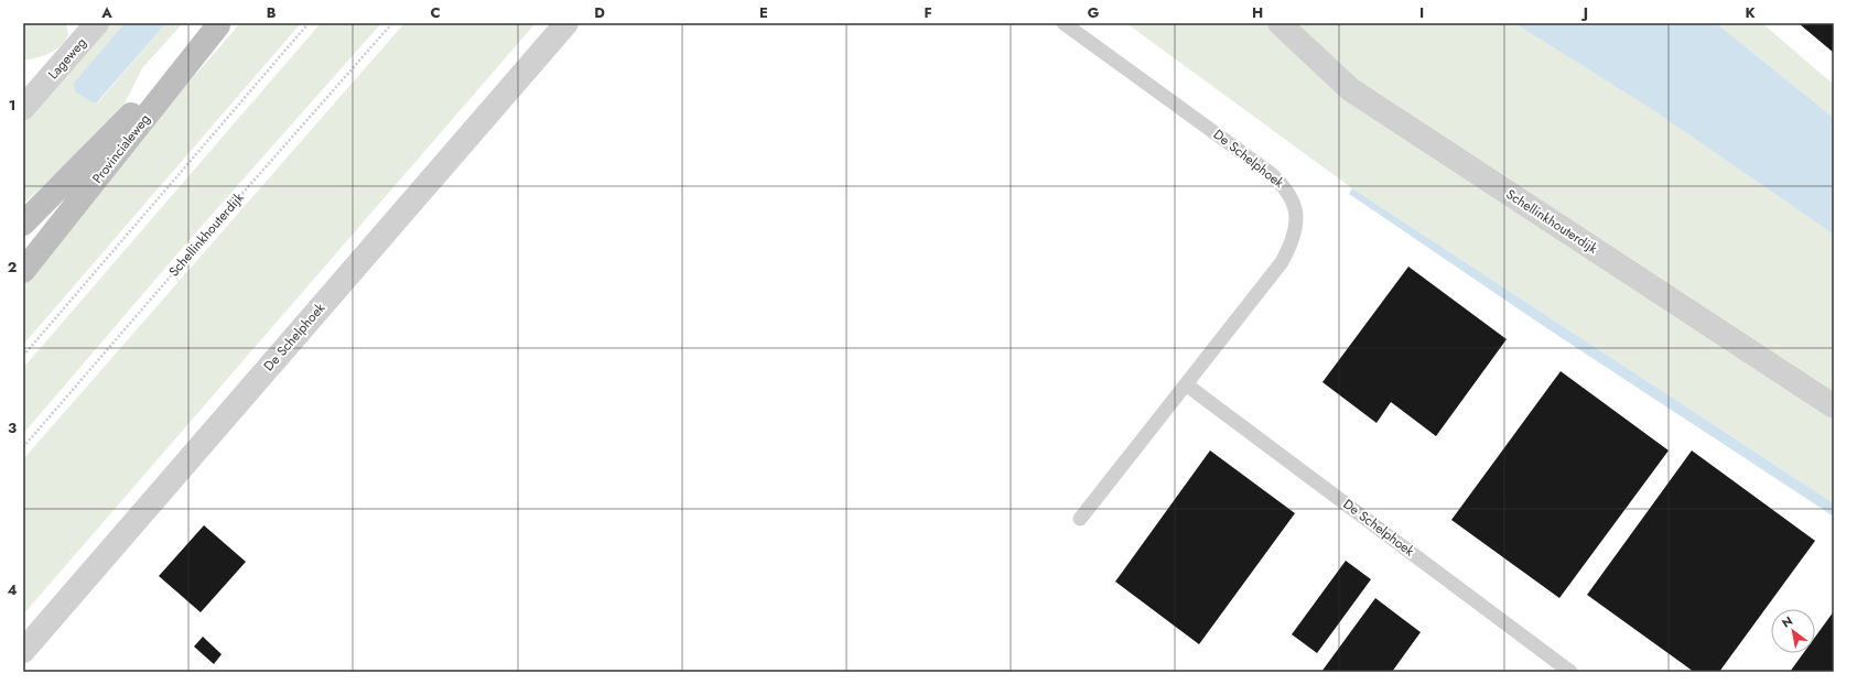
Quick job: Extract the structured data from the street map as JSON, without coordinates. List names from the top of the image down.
{
  "streets": {
    "main road": ["Provincialeweg"],
    "street": ["Lageweg", "De Schelphoek", "Schellinkhouterdijk"]
  },
  "north": "top left",
  "grid": {
    "columns": [
      "A",
      "B",
      "C",
      "D",
      "E",
      "F",
      "G",
      "H",
      "I",
      "J",
      "K"
    ],
    "rows": [
      "1",
      "2",
      "3",
      "4"
    ]
  }
}
